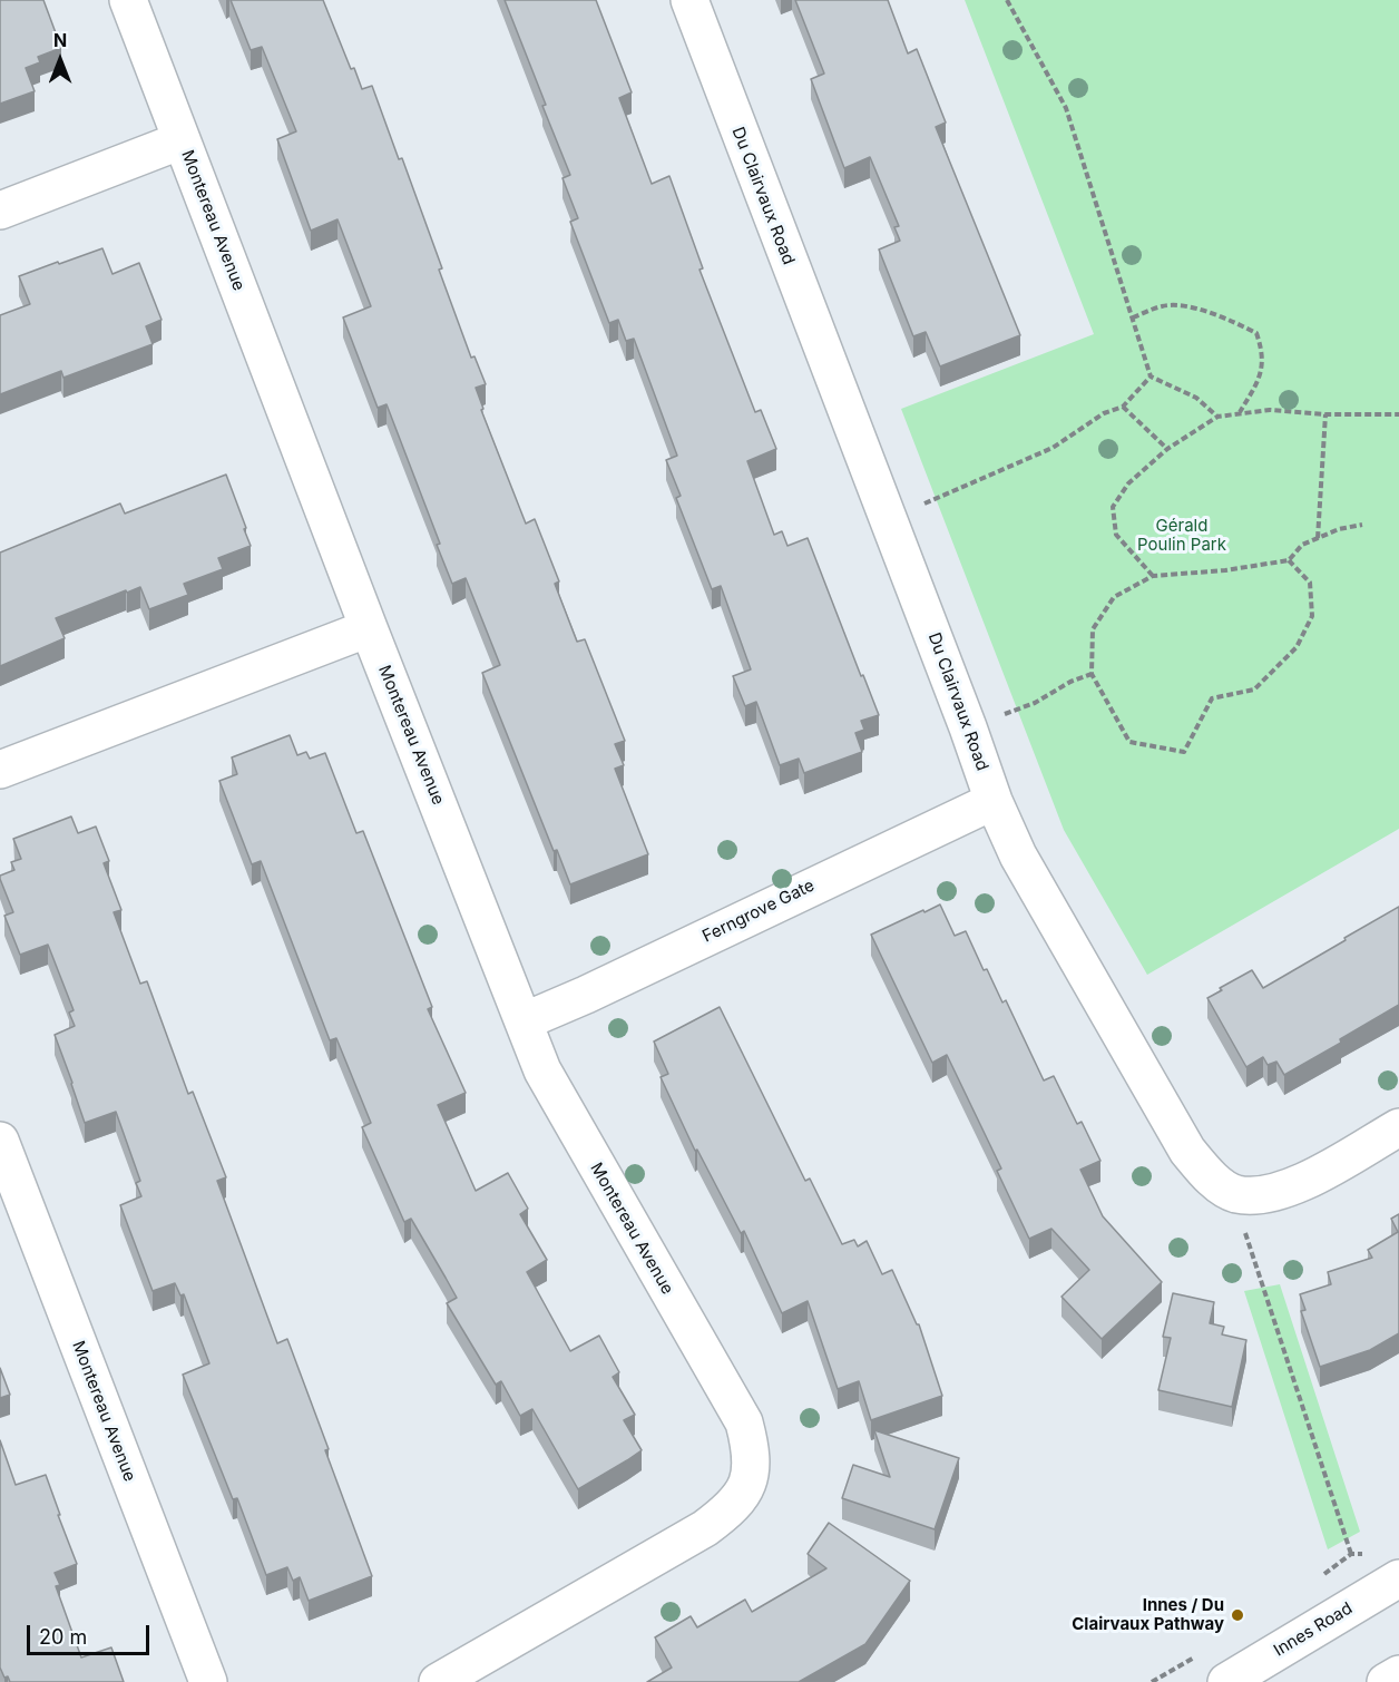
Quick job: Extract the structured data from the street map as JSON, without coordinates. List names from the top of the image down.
{
  "streets": {
    "street": [
      "Du Clairvaux Road",
      "Montereau Avenue",
      "Ferngrove Gate",
      "Innes Road"
    ]
  },
  "crossings": [
    ["Du Clairvaux Road", "Ferngrove Gate"],
    ["Montereau Avenue", "Ferngrove Gate"]
  ],
  "parks": ["Gérald Poulin Park"],
  "places": ["Innes / Du Clairvaux Pathway"],
  "scale_bar": "20 m",
  "north": "top"
}
